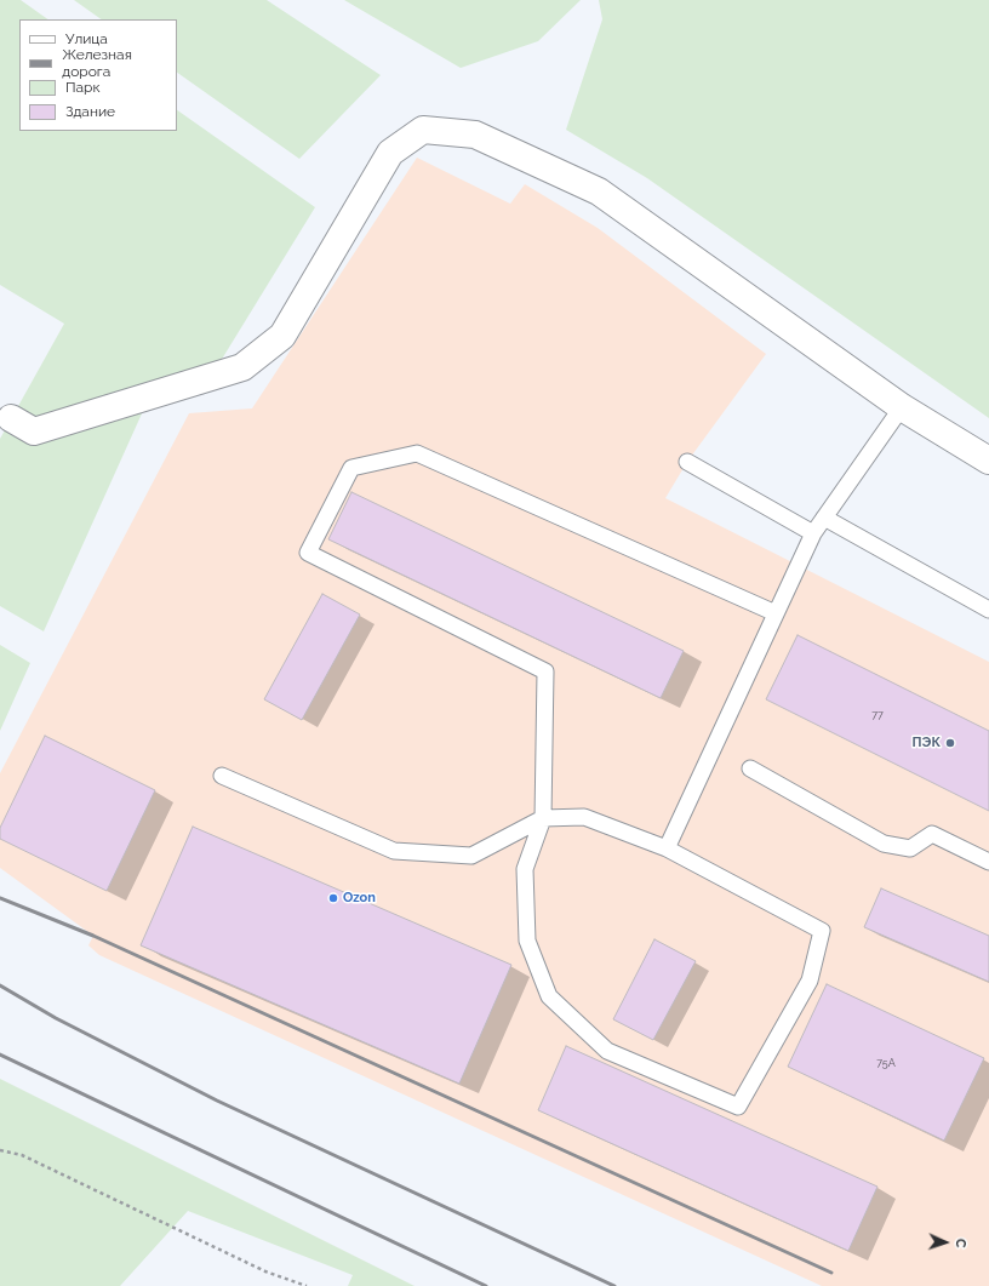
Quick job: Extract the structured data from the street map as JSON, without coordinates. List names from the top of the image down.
{
  "places": ["ПЭК", "Ozon"],
  "house_numbers": ["77", "75А"],
  "legend": [
    "Улица",
    "Железная дорога",
    "Парк",
    "Здание"
  ],
  "north": "right"
}
